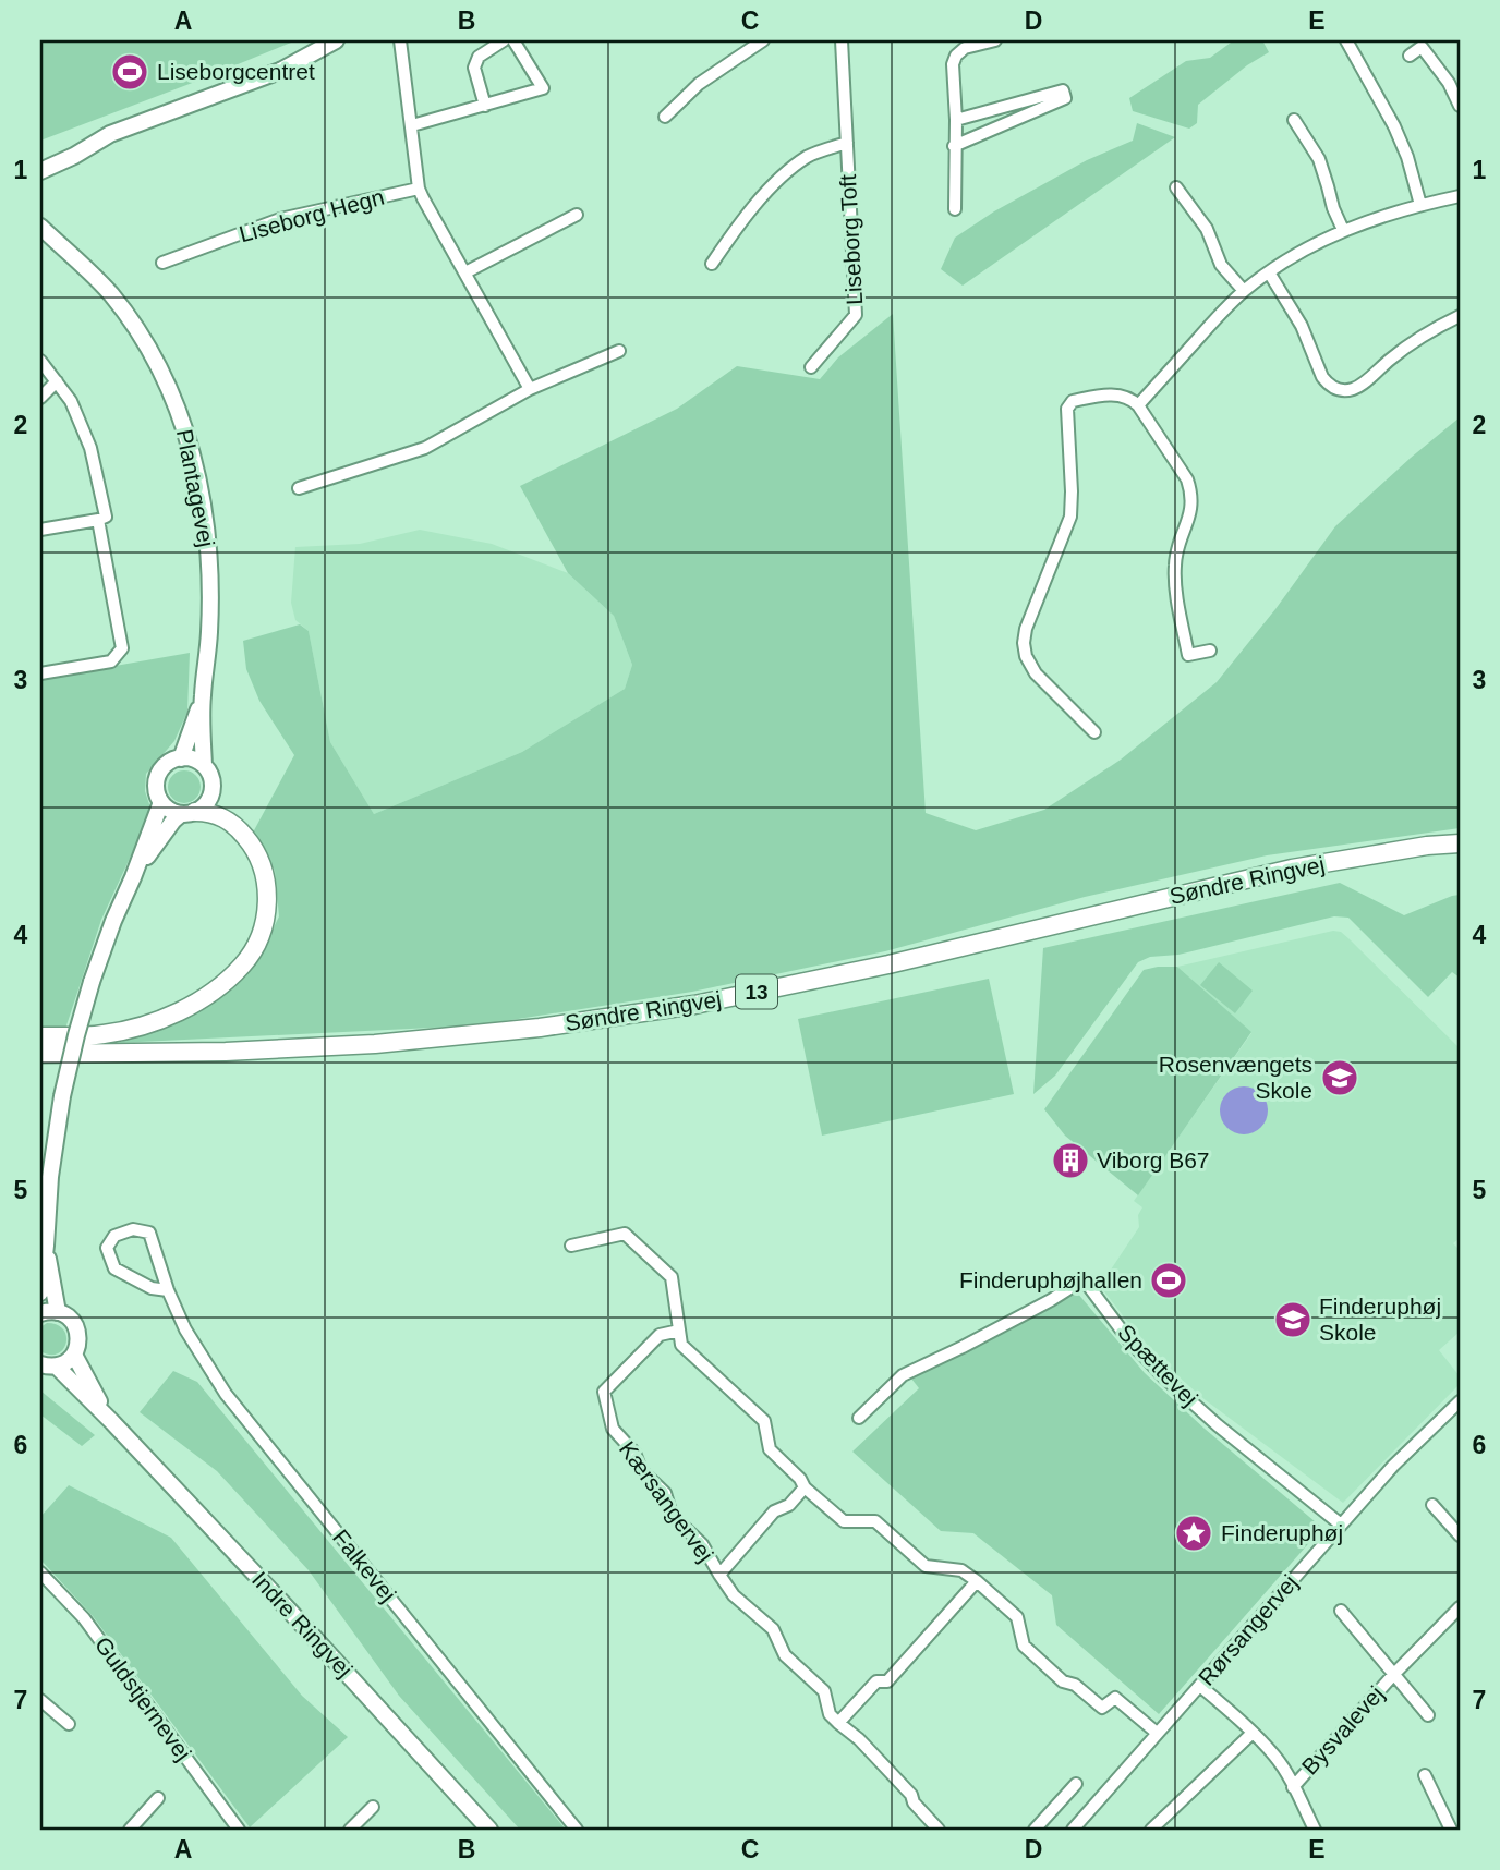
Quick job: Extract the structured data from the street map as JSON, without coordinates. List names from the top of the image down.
{
  "streets": {
    "main road": ["Søndre Ringvej", "13"],
    "street": [
      "Liseborg Hegn",
      "Liseborg Toft",
      "Plantagevej",
      "Spættevej",
      "Kærsangervej",
      "Falkevej",
      "Indre Ringvej",
      "Rørsangervej",
      "Guldstjernevej",
      "Bysvalevej"
    ]
  },
  "crossings": [
    ["Spættevej", "Rørsangervej"]
  ],
  "places": {
    "sports": ["Liseborgcentret", "Finderuphøjhallen"],
    "school or university": ["Rosenvængets Skole", "Finderuphøj Skole"],
    "building": ["Viborg B67"],
    "place": ["Finderuphøj"]
  },
  "grid": {
    "columns": [
      "A",
      "B",
      "C",
      "D",
      "E"
    ],
    "rows": [
      "1",
      "2",
      "3",
      "4",
      "5",
      "6",
      "7"
    ]
  }
}
